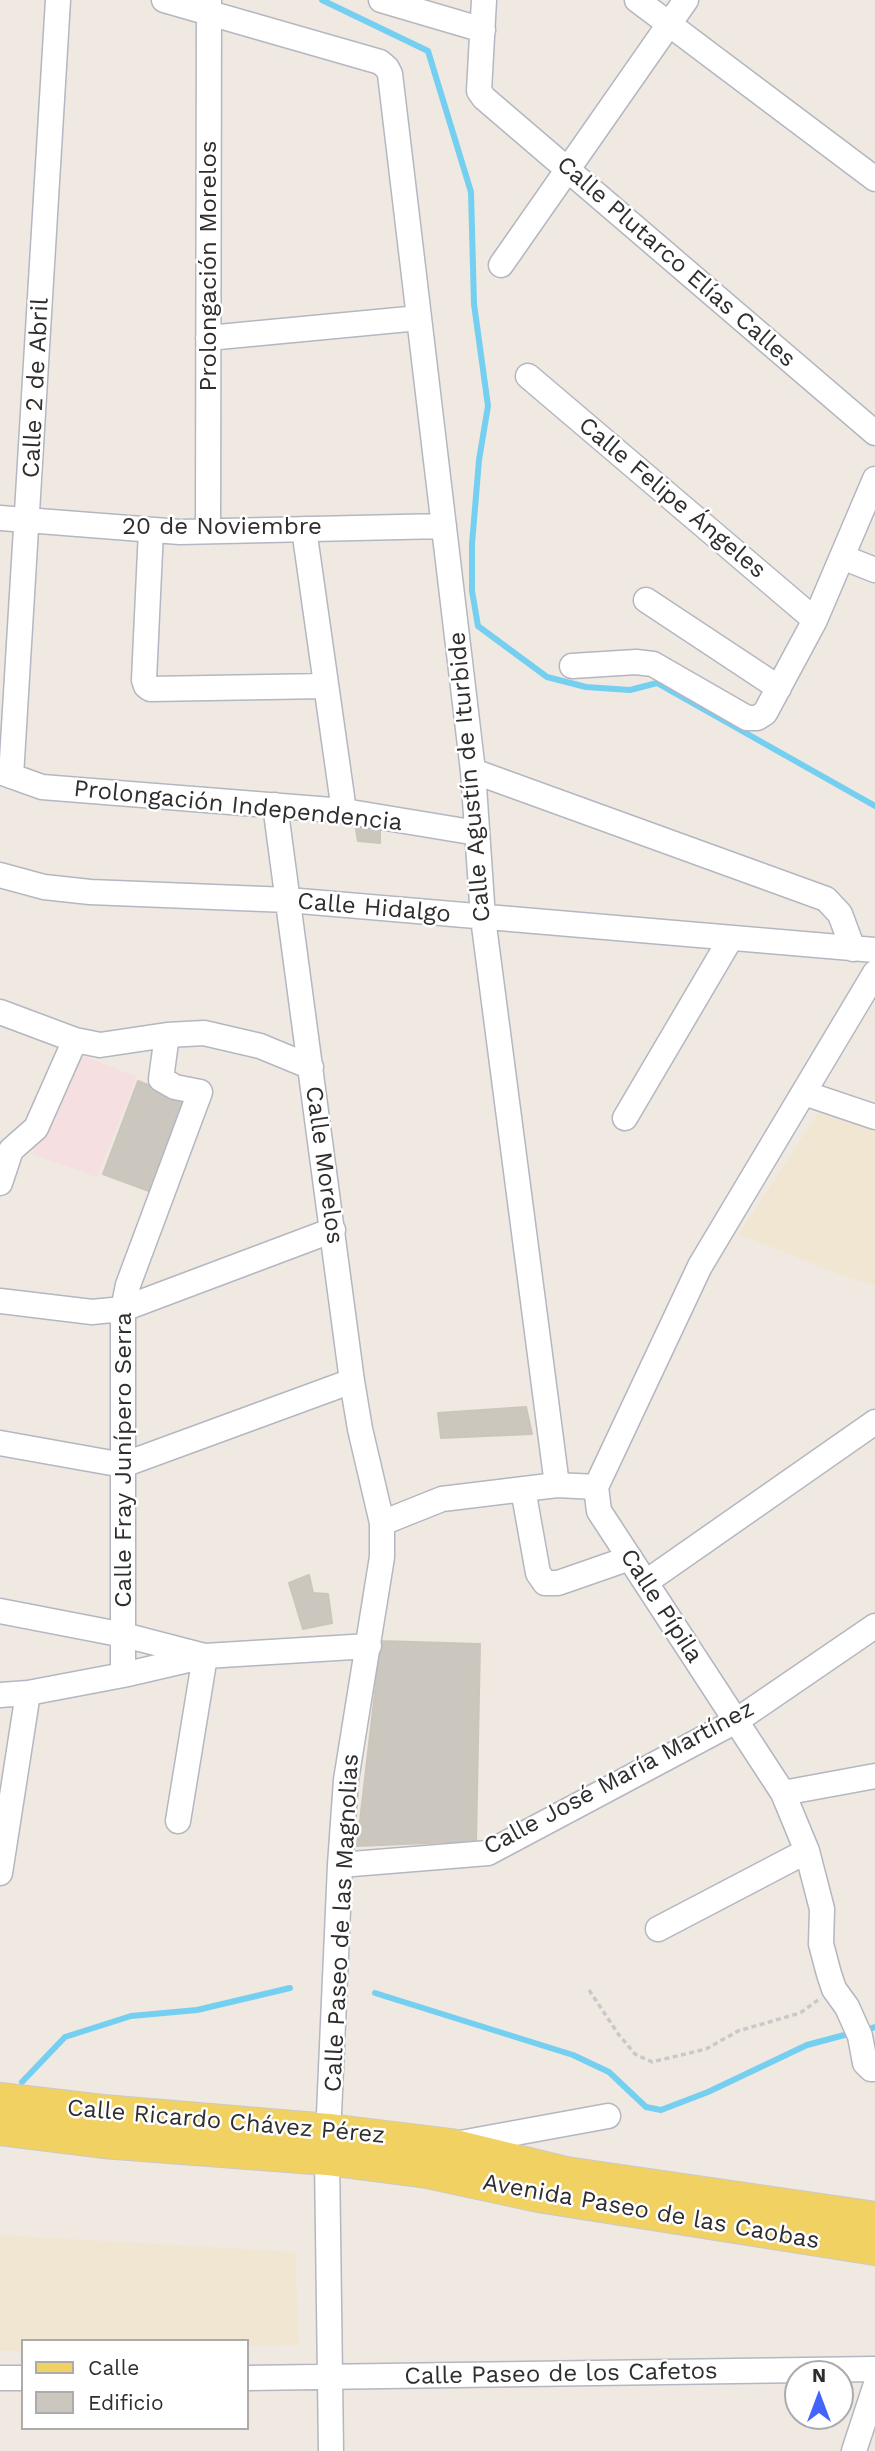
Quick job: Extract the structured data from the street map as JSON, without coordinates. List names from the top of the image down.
{
  "streets": {
    "main road": ["Calle Ricardo Chávez Pérez", "Avenida Paseo de las Caobas"],
    "street": [
      "Calle Plutarco Elías Calles",
      "Prolongación Morelos",
      "Calle 2 de Abril",
      "Calle Felipe Ángeles",
      "20 de Noviembre",
      "Calle Agustín de Iturbide",
      "Prolongación Independencia",
      "Calle Hidalgo",
      "Calle Morelos",
      "Calle Fray Junípero Serra",
      "Calle Pípila",
      "Calle José María Martínez",
      "Calle Paseo de las Magnolias",
      "Calle Paseo de los Cafetos"
    ]
  },
  "crossings": [
    ["Prolongación Morelos", "20 de Noviembre"],
    ["Prolongación Morelos", "Calle Agustín de Iturbide"],
    ["Calle 2 de Abril", "20 de Noviembre"],
    ["Calle 2 de Abril", "Prolongación Independencia"],
    ["20 de Noviembre", "Calle Agustín de Iturbide"],
    ["Calle Agustín de Iturbide", "Prolongación Independencia"],
    ["Calle Agustín de Iturbide", "Calle Hidalgo"],
    ["Prolongación Independencia", "Calle Morelos"],
    ["Calle Hidalgo", "Calle Morelos"],
    ["Calle Morelos", "Calle Paseo de las Magnolias"],
    ["Calle Pípila", "Calle José María Martínez"],
    ["Calle José María Martínez", "Calle Paseo de las Magnolias"],
    ["Calle Paseo de las Magnolias", "Calle Ricardo Chávez Pérez"],
    ["Calle Paseo de las Magnolias", "Calle Paseo de los Cafetos"],
    ["Calle Ricardo Chávez Pérez", "Avenida Paseo de las Caobas"]
  ],
  "legend": ["Calle", "Edificio"],
  "north": "top"
}
